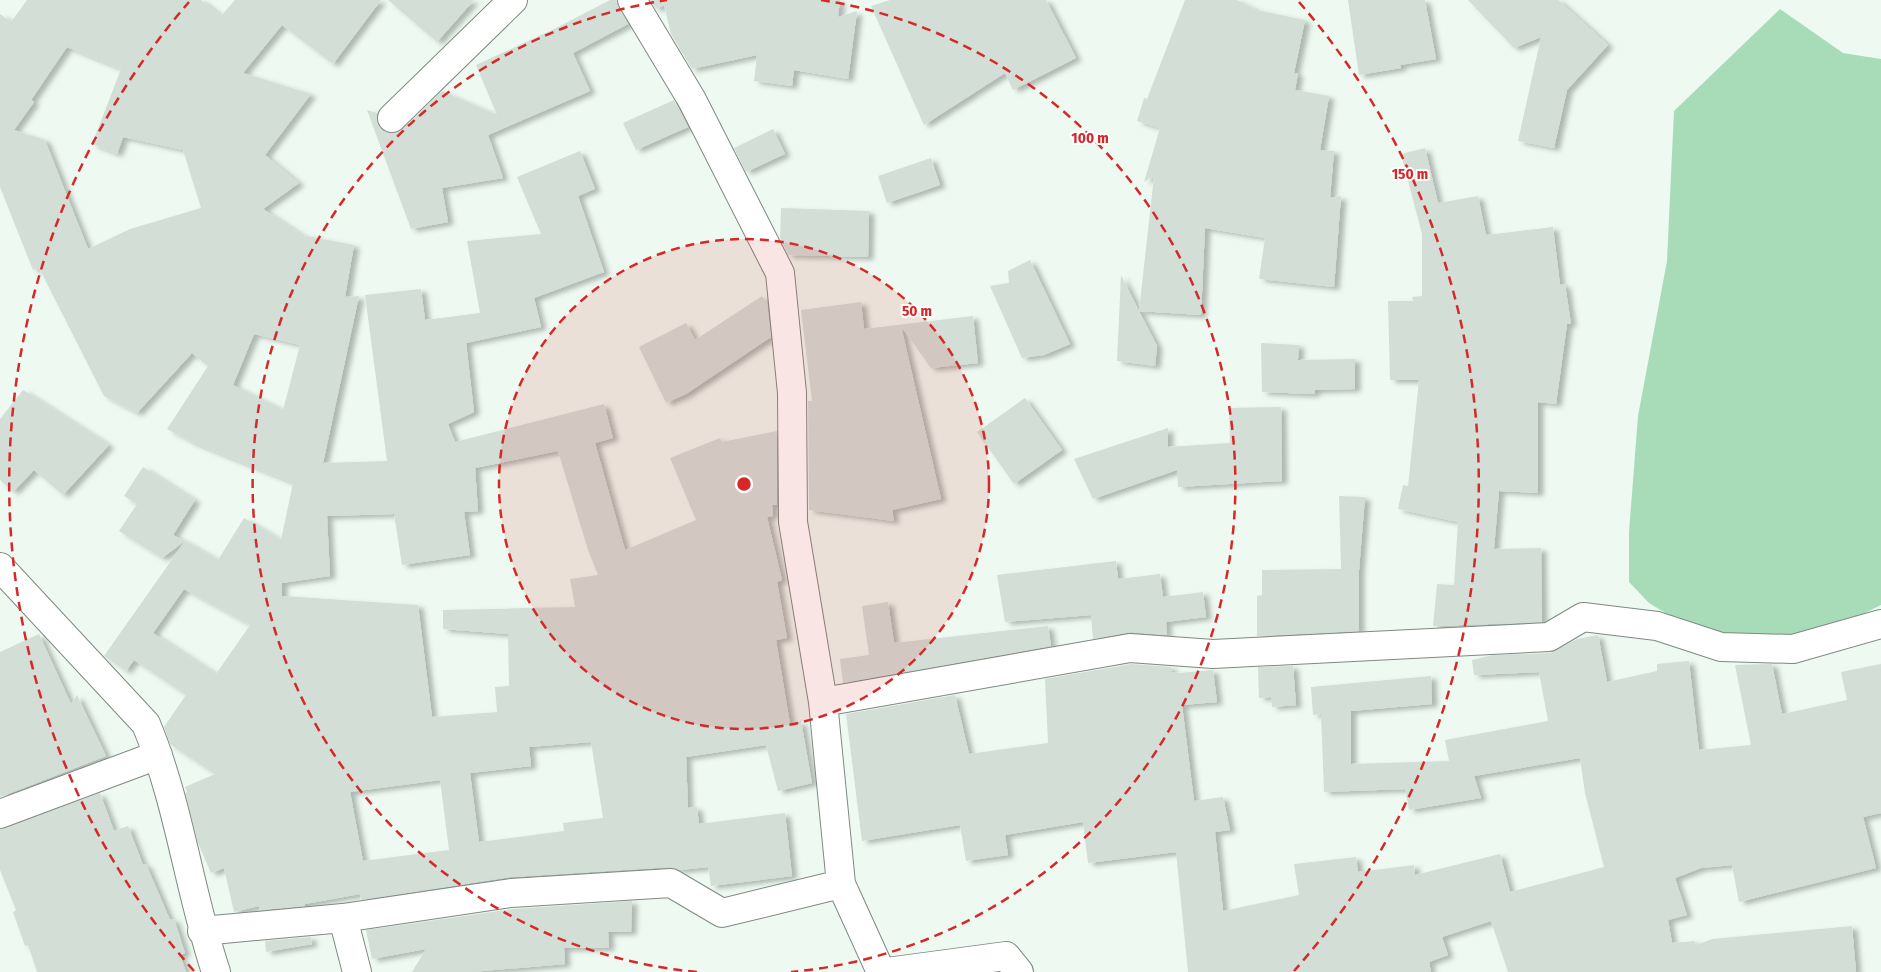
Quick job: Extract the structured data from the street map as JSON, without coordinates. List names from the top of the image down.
{
  "rings": ["100 m", "150 m", "50 m"]
}
